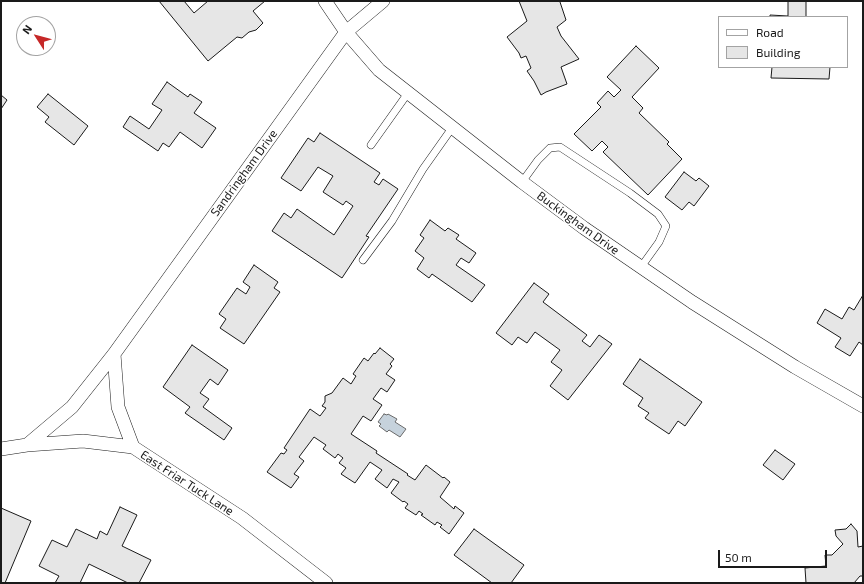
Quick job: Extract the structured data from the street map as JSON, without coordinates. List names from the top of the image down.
{
  "streets": {
    "street": ["Sandringham Drive", "Buckingham Drive", "East Friar Tuck Lane"]
  },
  "crossings": [
    ["Sandringham Drive", "Buckingham Drive"],
    ["Sandringham Drive", "East Friar Tuck Lane"]
  ],
  "legend": ["Road", "Building"],
  "scale_bar": "50 m",
  "north": "top left"
}
